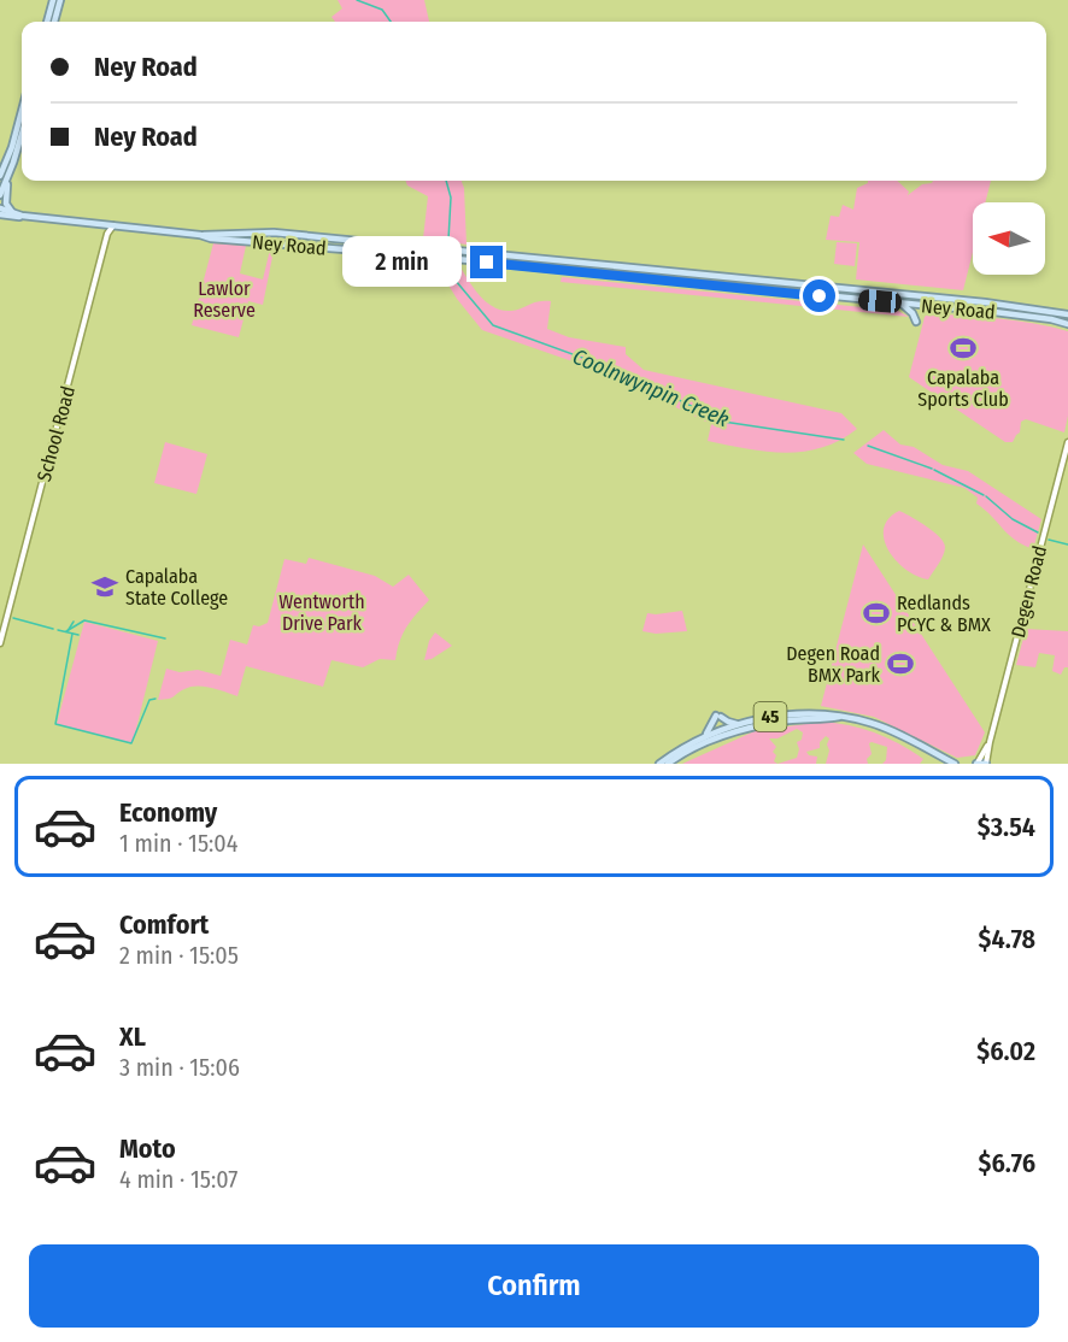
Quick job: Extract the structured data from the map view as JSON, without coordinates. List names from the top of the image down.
{
  "streets": {
    "main road": ["Ney Road", "45"],
    "street": ["School Road", "Degen Road"]
  },
  "crossings": [
    ["Ney Road", "School Road"]
  ],
  "water": ["Coolnwynpin Creek"],
  "parks": ["Lawlor Reserve", "Wentworth Drive Park"],
  "places": {
    "sports": ["Capalaba Sports Club", "Redlands PCYC & BMX", "Degen Road BMX Park"],
    "school or university": ["Capalaba State College"]
  },
  "north": "left",
  "page": {
    "banner": ["Ney Road", "Ney Road"],
    "bubble": "2 min",
    "list": [
      {
        "name": "Economy",
        "note": "1 min · 15:04",
        "value": "$3.54"
      },
      {
        "name": "Comfort",
        "note": "2 min · 15:05",
        "value": "$4.78"
      },
      {
        "name": "XL",
        "note": "3 min · 15:06",
        "value": "$6.02"
      },
      {
        "name": "Moto",
        "note": "4 min · 15:07",
        "value": "$6.76"
      }
    ],
    "buttons": "Confirm"
  }
}
